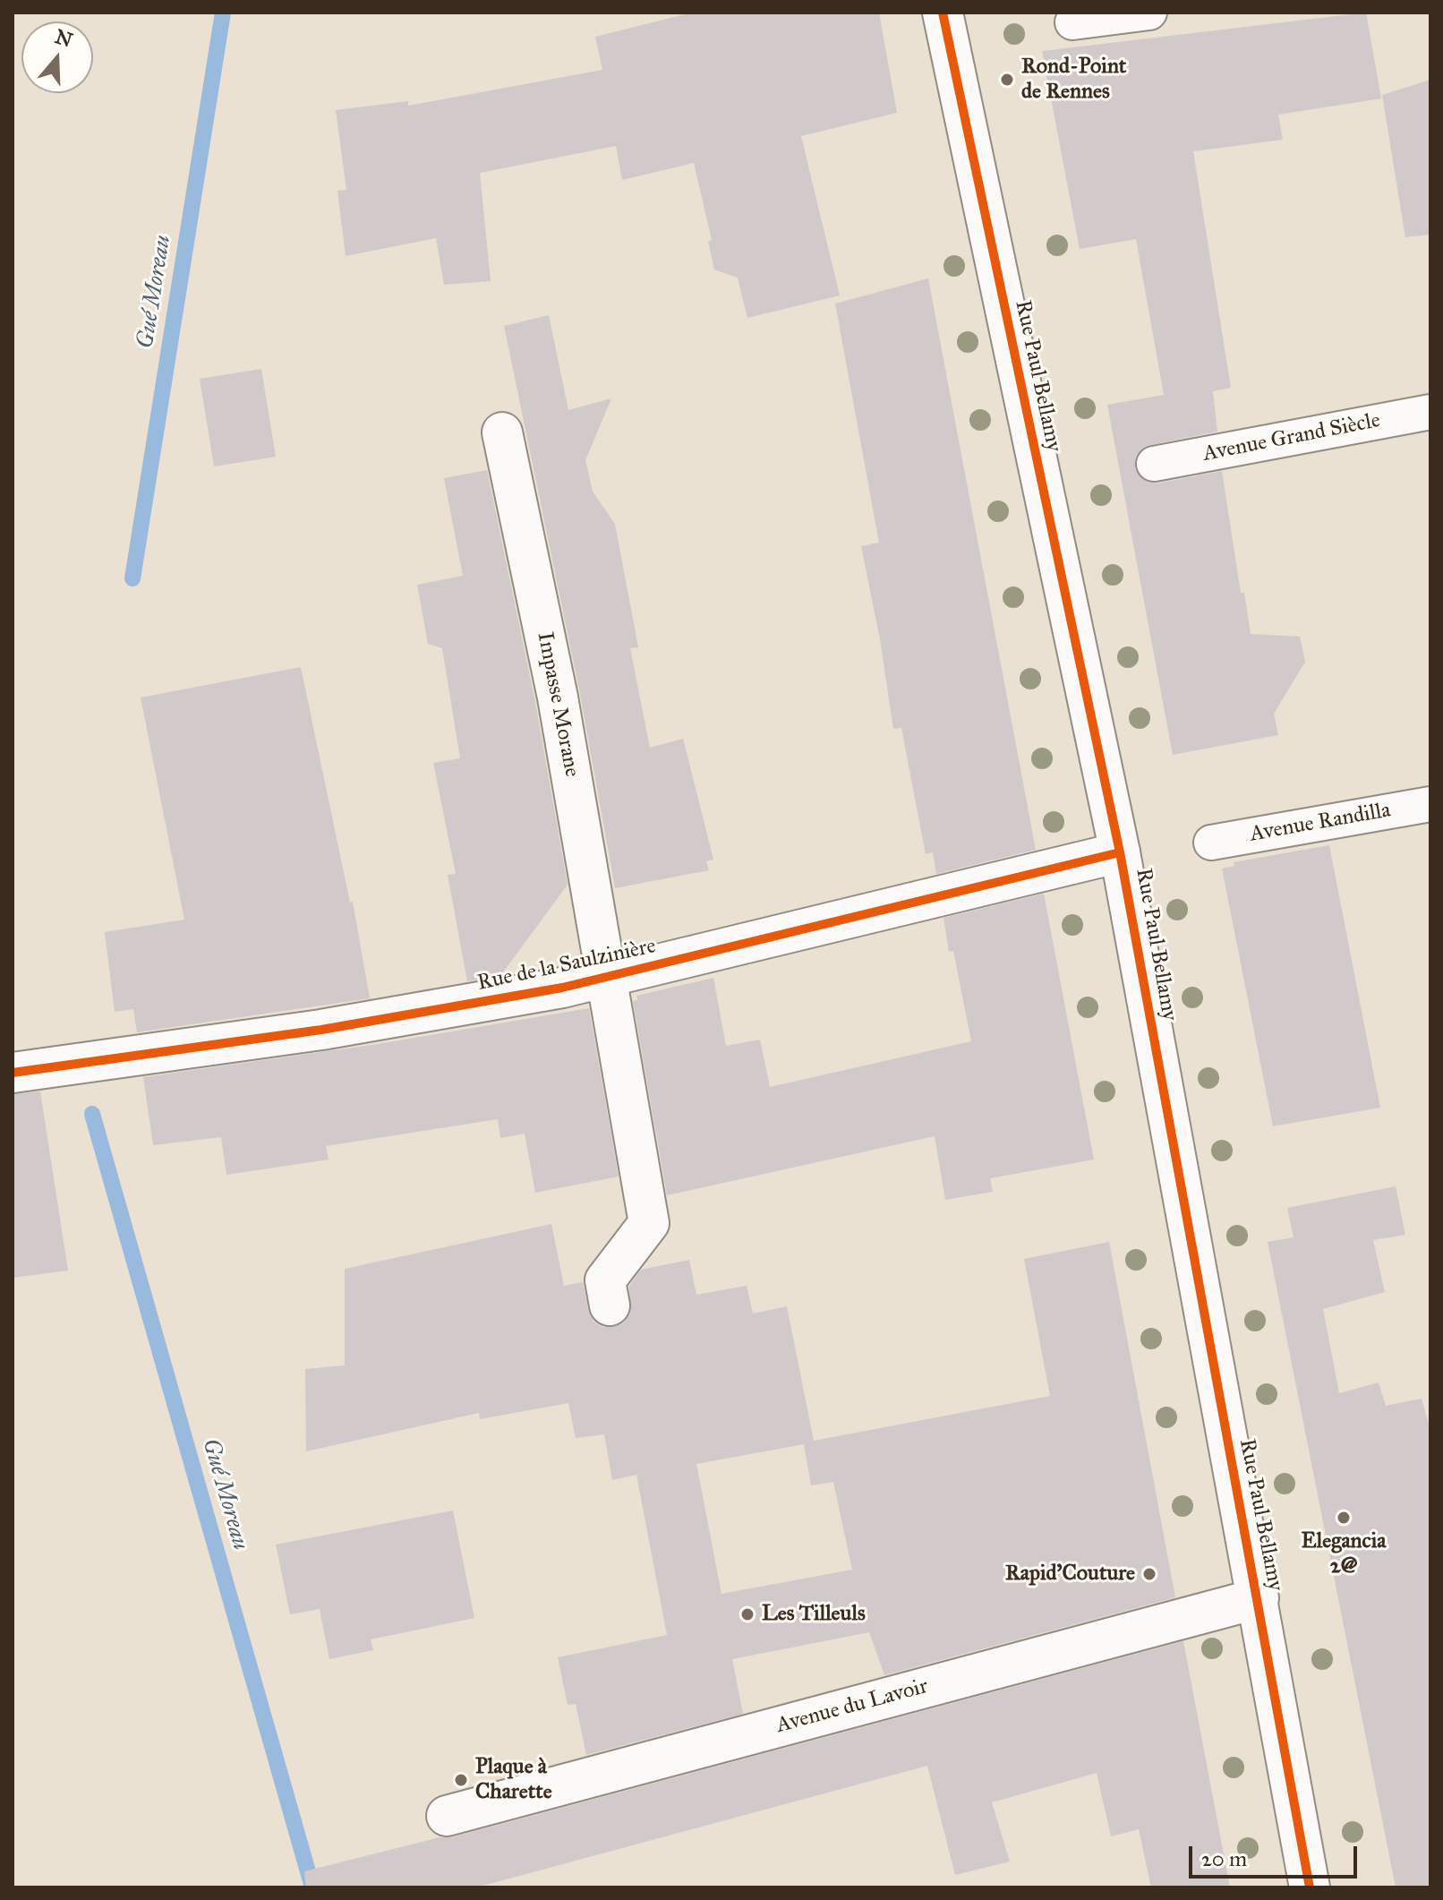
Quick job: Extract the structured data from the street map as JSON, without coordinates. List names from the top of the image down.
{
  "streets": {
    "street": [
      "Rue Paul Bellamy",
      "Impasse Morane",
      "Rue de la Saulzinière",
      "Avenue du Lavoir"
    ],
    "lane": ["Avenue Grand Siècle", "Avenue Randilla"]
  },
  "crossings": [
    ["Rue Paul Bellamy", "Rue de la Saulzinière"],
    ["Rue Paul Bellamy", "Avenue du Lavoir"],
    ["Impasse Morane", "Rue de la Saulzinière"]
  ],
  "water": ["Gué Moreau"],
  "places": [
    "Rond-Point de Rennes",
    "Elegancia 2@",
    "Rapid'Couture",
    "Les Tilleuls",
    "Plaque à Charette"
  ],
  "scale_bar": "20 m",
  "north": "top"
}
